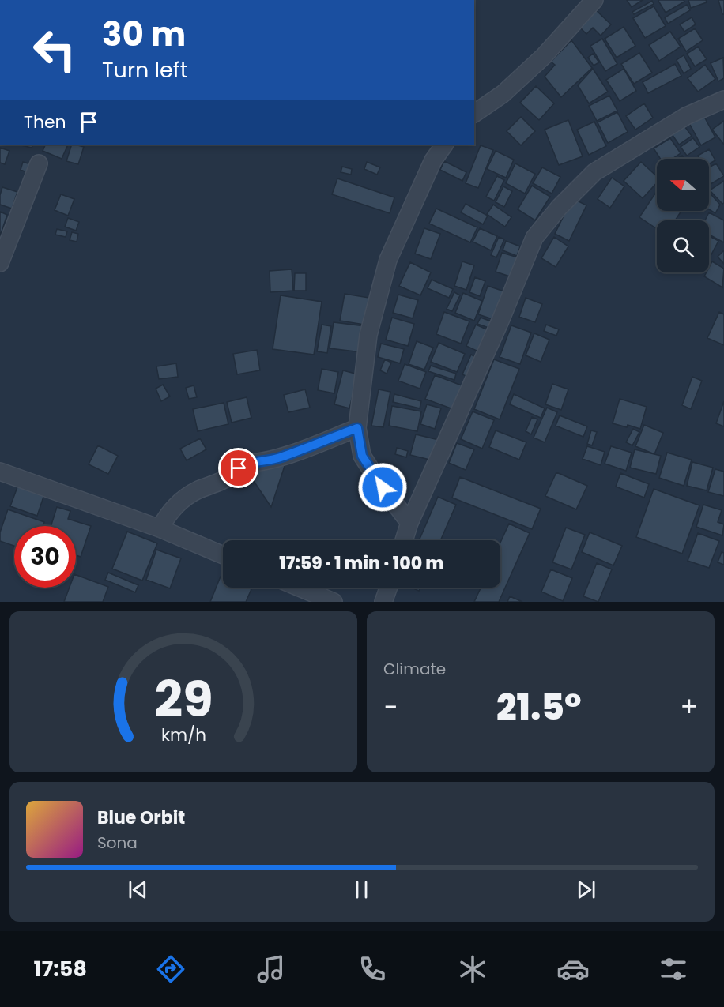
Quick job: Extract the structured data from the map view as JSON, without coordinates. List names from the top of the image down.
{
  "north": "left",
  "page": {
    "turn": ["30 m", "Turn left"],
    "then": "Then",
    "limit": "30",
    "trip": "17:59 · 1 min · 100 m",
    "tile": "Climate",
    "heat": ["−", "21.5°", "+"],
    "song": ["Blue Orbit", "Sona"],
    "tabs": "17:58",
    "gauge": ["29", "km/h"]
  }
}
